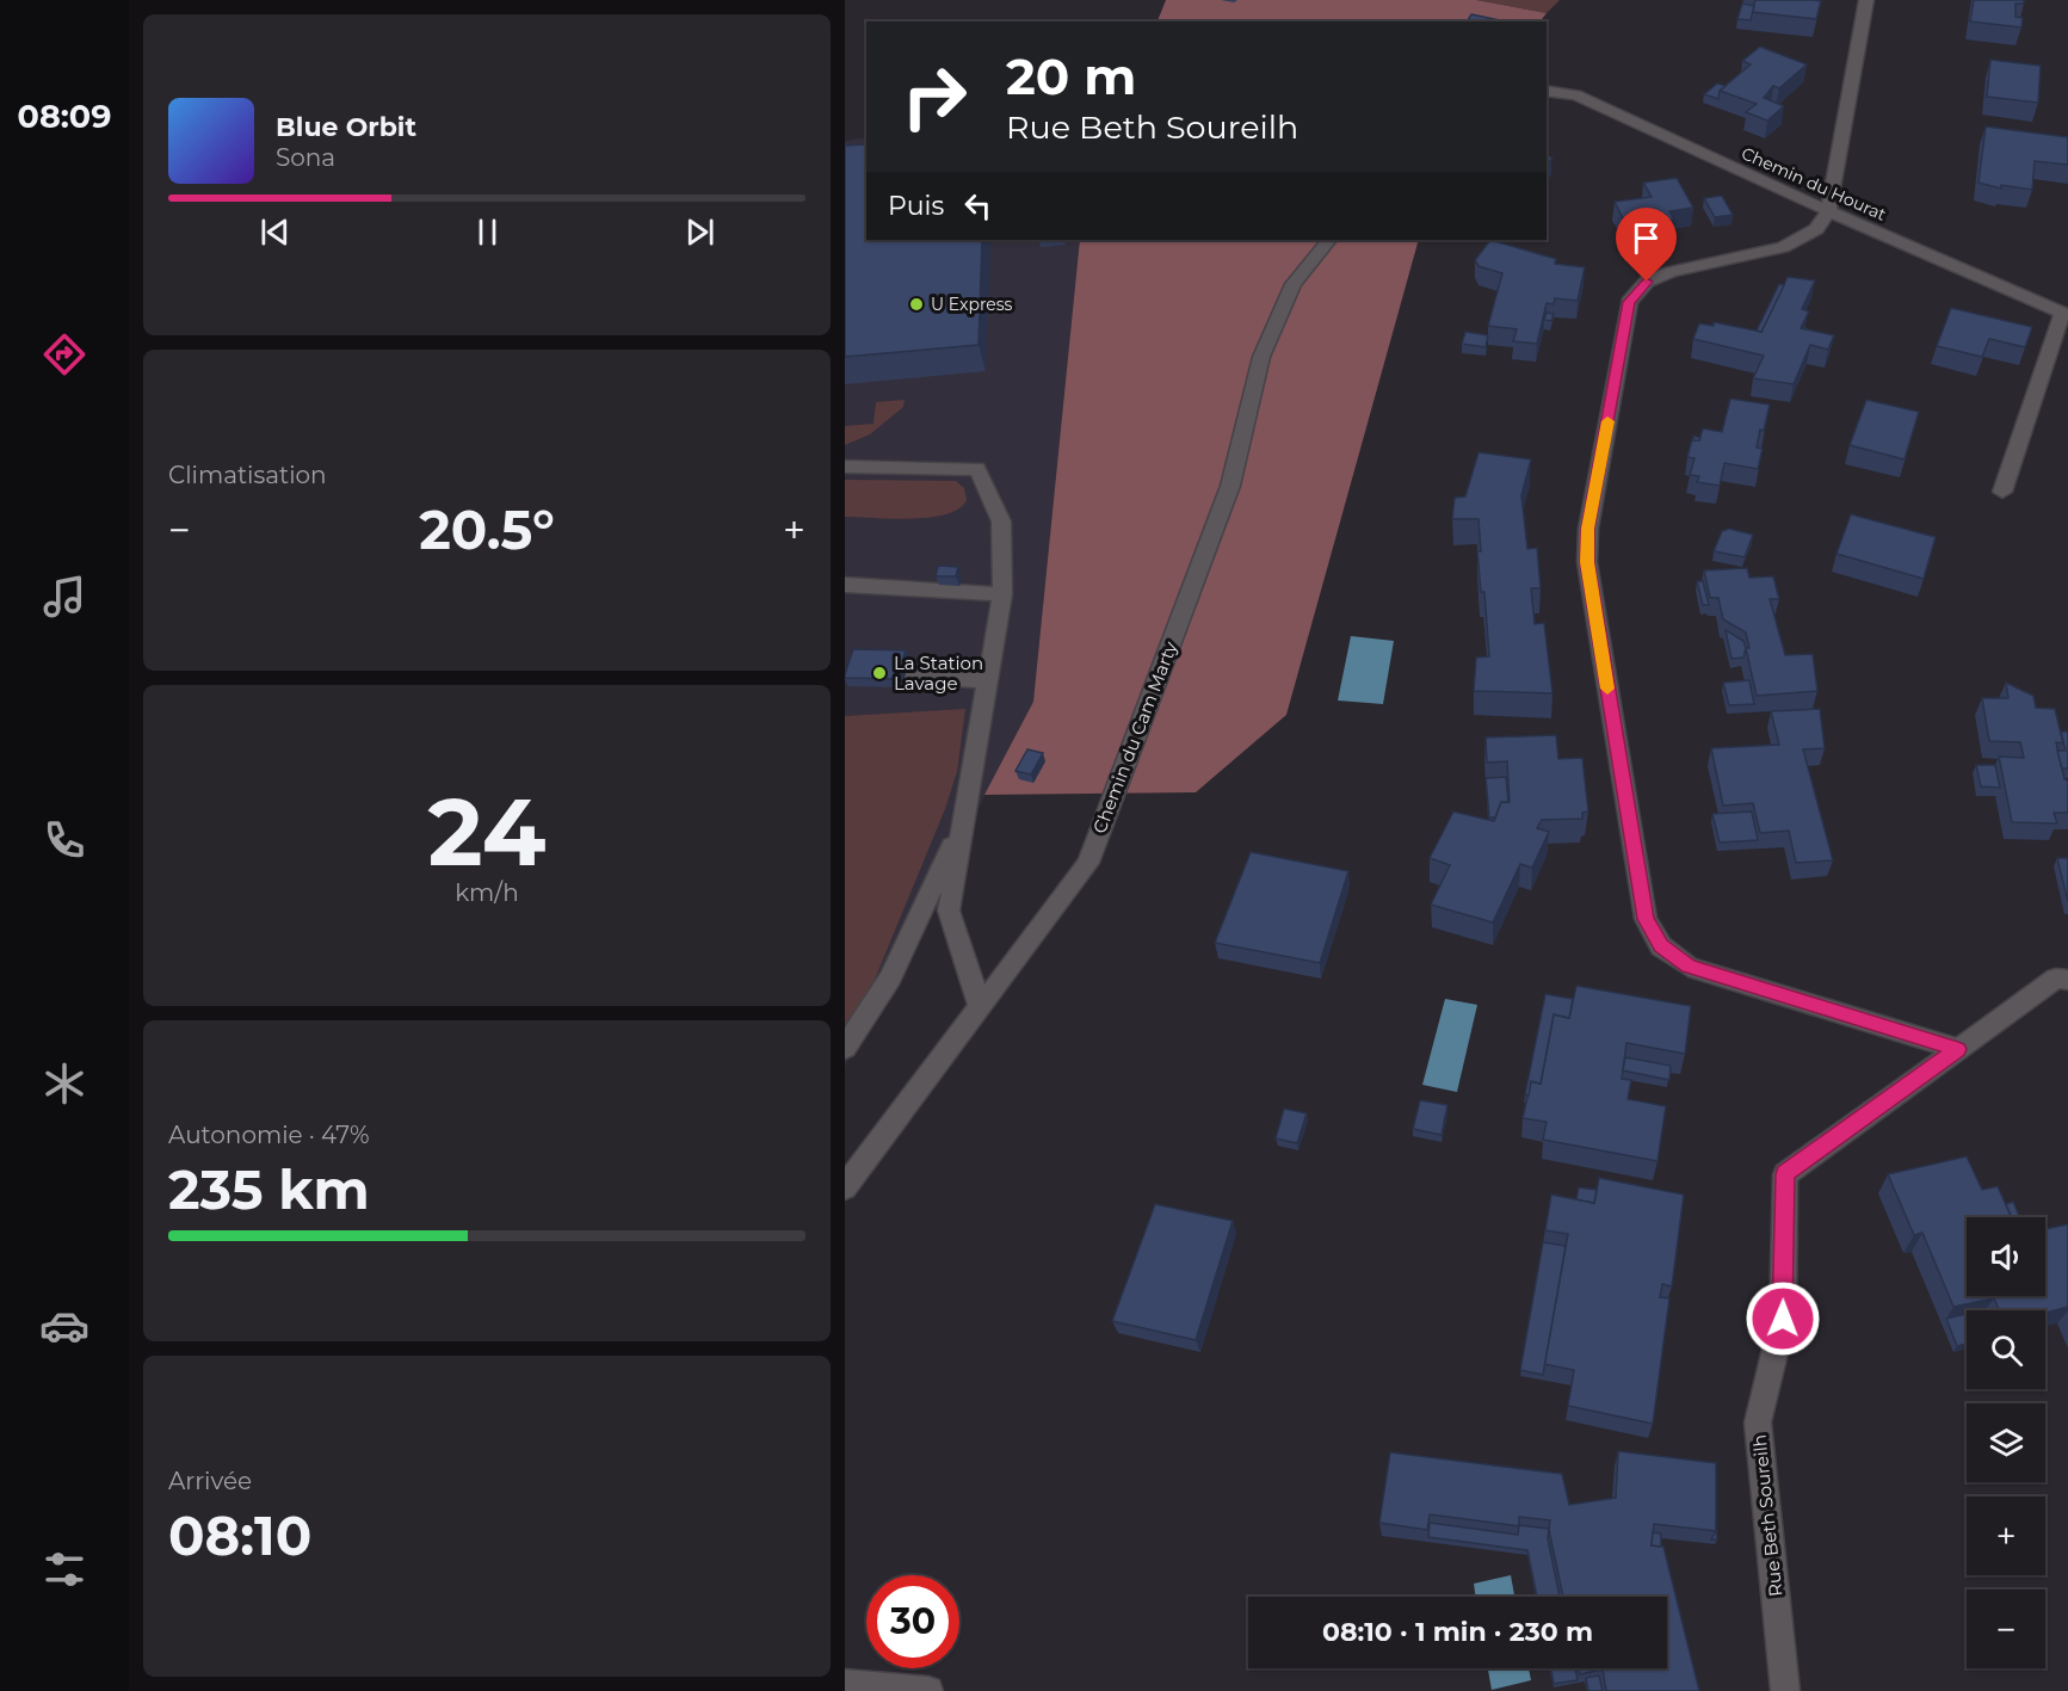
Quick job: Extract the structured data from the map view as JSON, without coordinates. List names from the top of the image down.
{
  "streets": {
    "street": ["Chemin du Hourat", "Chemin du Cam Marty", "Rue Beth Soureilh"]
  },
  "places": ["U Express", "La Station Lavage"],
  "page": {
    "tabs": "08:09",
    "turn": ["20 m", "Rue Beth Soureilh"],
    "song": ["Blue Orbit", "Sona"],
    "then": "Puis",
    "tile": [
      "Climatisation",
      ["24", "km/h"],
      ["Autonomie · 47%", "235 km"],
      ["Arrivée", "08:10"]
    ],
    "heat": ["−", "20.5°", "+"],
    "map_buttons": ["+", "−"],
    "limit": "30",
    "trip": "08:10 · 1 min · 230 m"
  }
}
